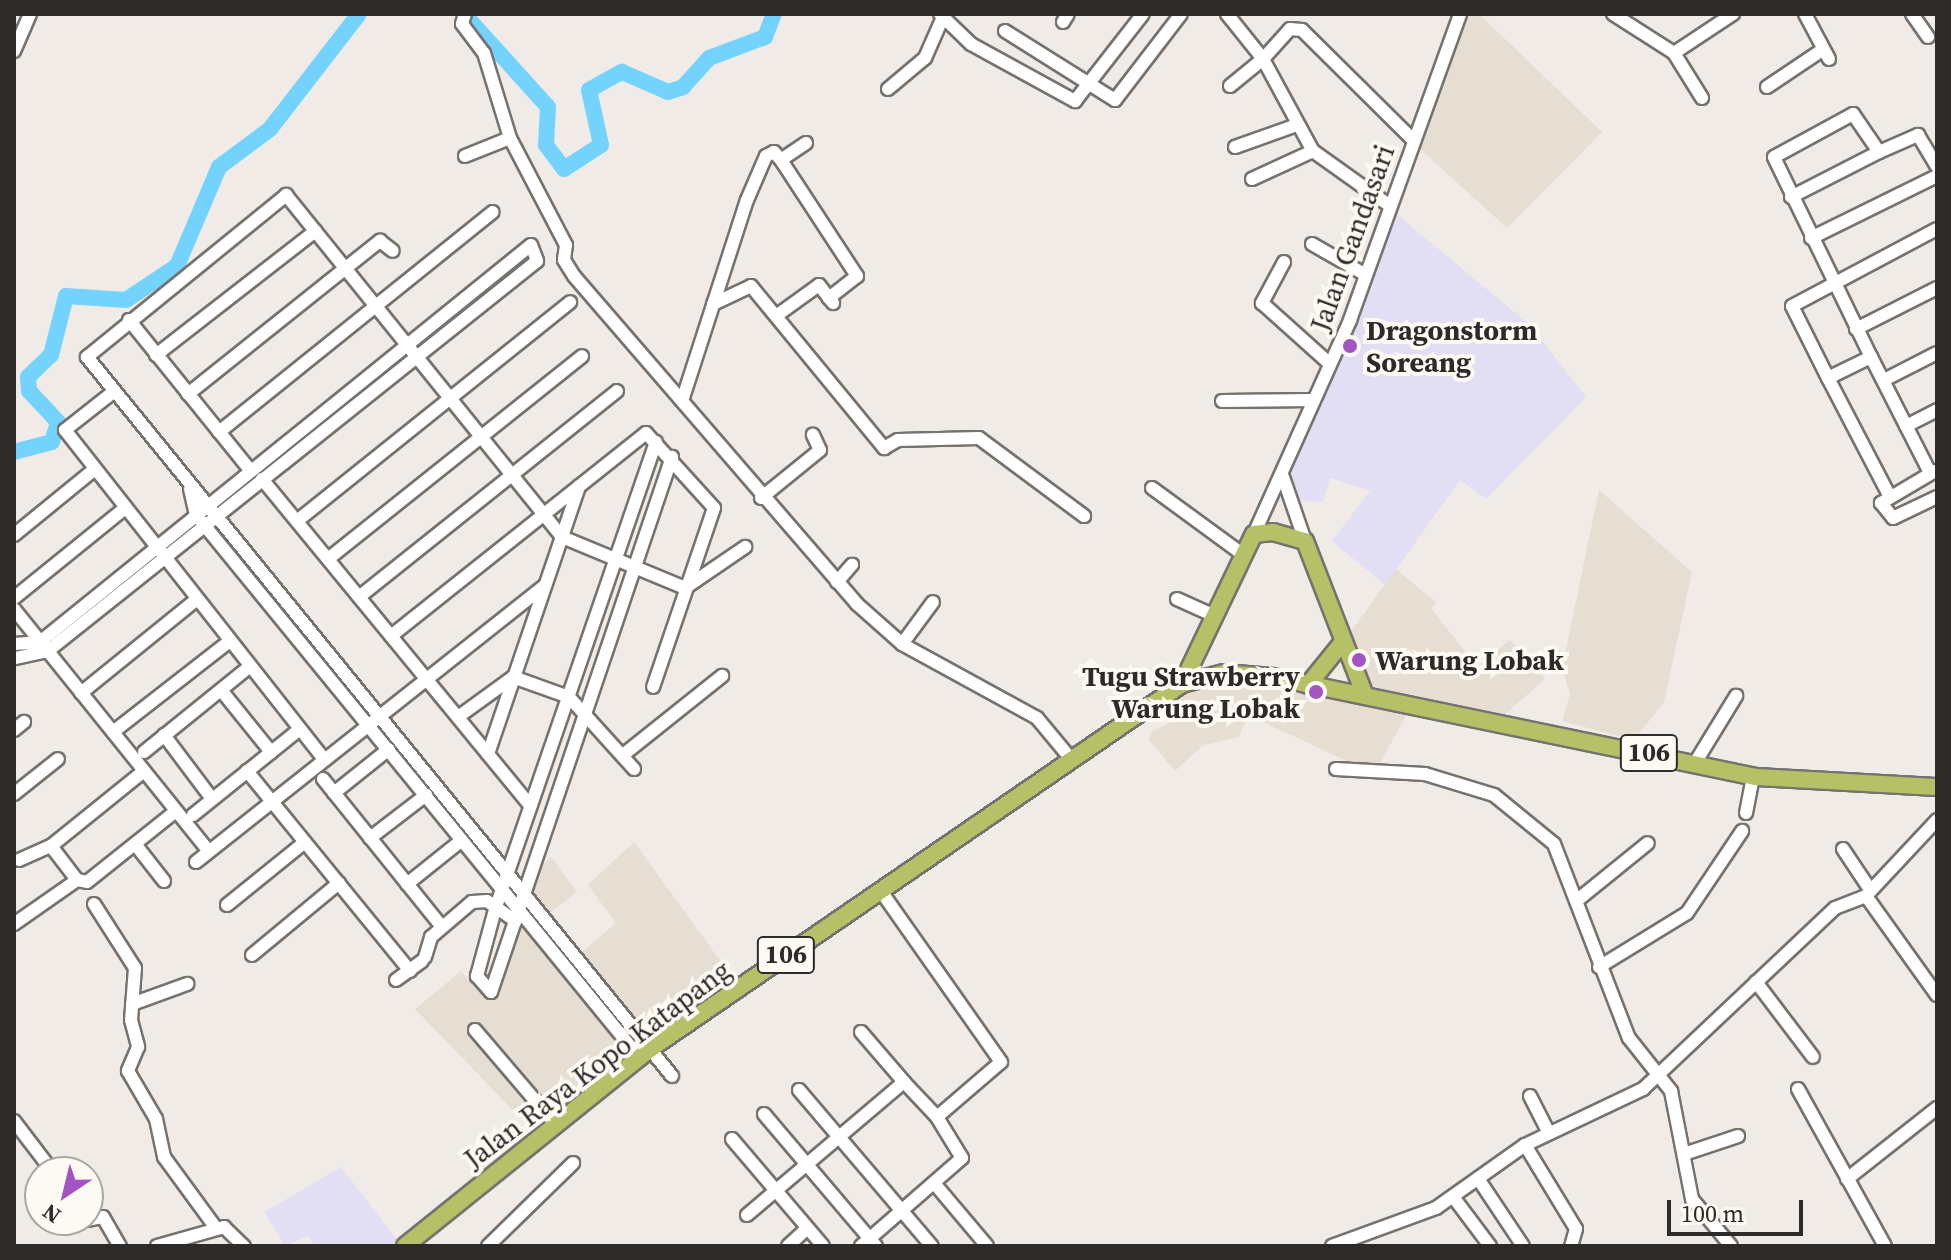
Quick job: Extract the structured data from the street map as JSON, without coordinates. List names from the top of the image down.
{
  "streets": {
    "main road": ["106", "Jalan Raya Kopo Katapang"],
    "street": ["Jalan Gandasari"]
  },
  "crossings": [
    ["106", "Jalan Raya Kopo Katapang"]
  ],
  "places": ["Dragonstorm Soreang", "Warung Lobak", "Tugu Strawberry Warung Lobak"],
  "scale_bar": "100 m",
  "north": "bottom left"
}
